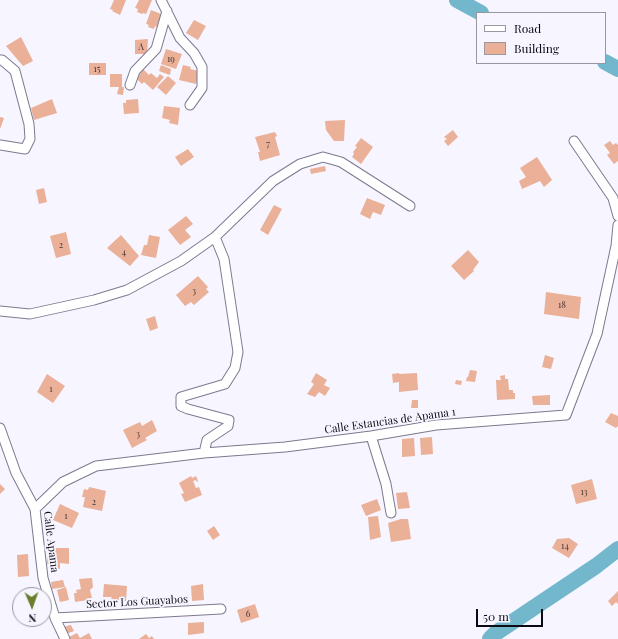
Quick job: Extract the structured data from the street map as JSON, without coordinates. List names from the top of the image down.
{
  "streets": {
    "street": ["Calle Estancias de Apama 1", "Calle Apama", "Sector Los Guayabos"]
  },
  "crossings": [
    ["Calle Estancias de Apama 1", "Calle Apama"],
    ["Calle Apama", "Sector Los Guayabos"]
  ],
  "house_numbers": [
    "A",
    "19",
    "15",
    "7",
    "2",
    "4",
    "3",
    "18",
    "1",
    "3",
    "13",
    "2",
    "1",
    "14",
    "6"
  ],
  "legend": ["Road", "Building"],
  "scale_bar": "50 m",
  "north": "bottom"
}
